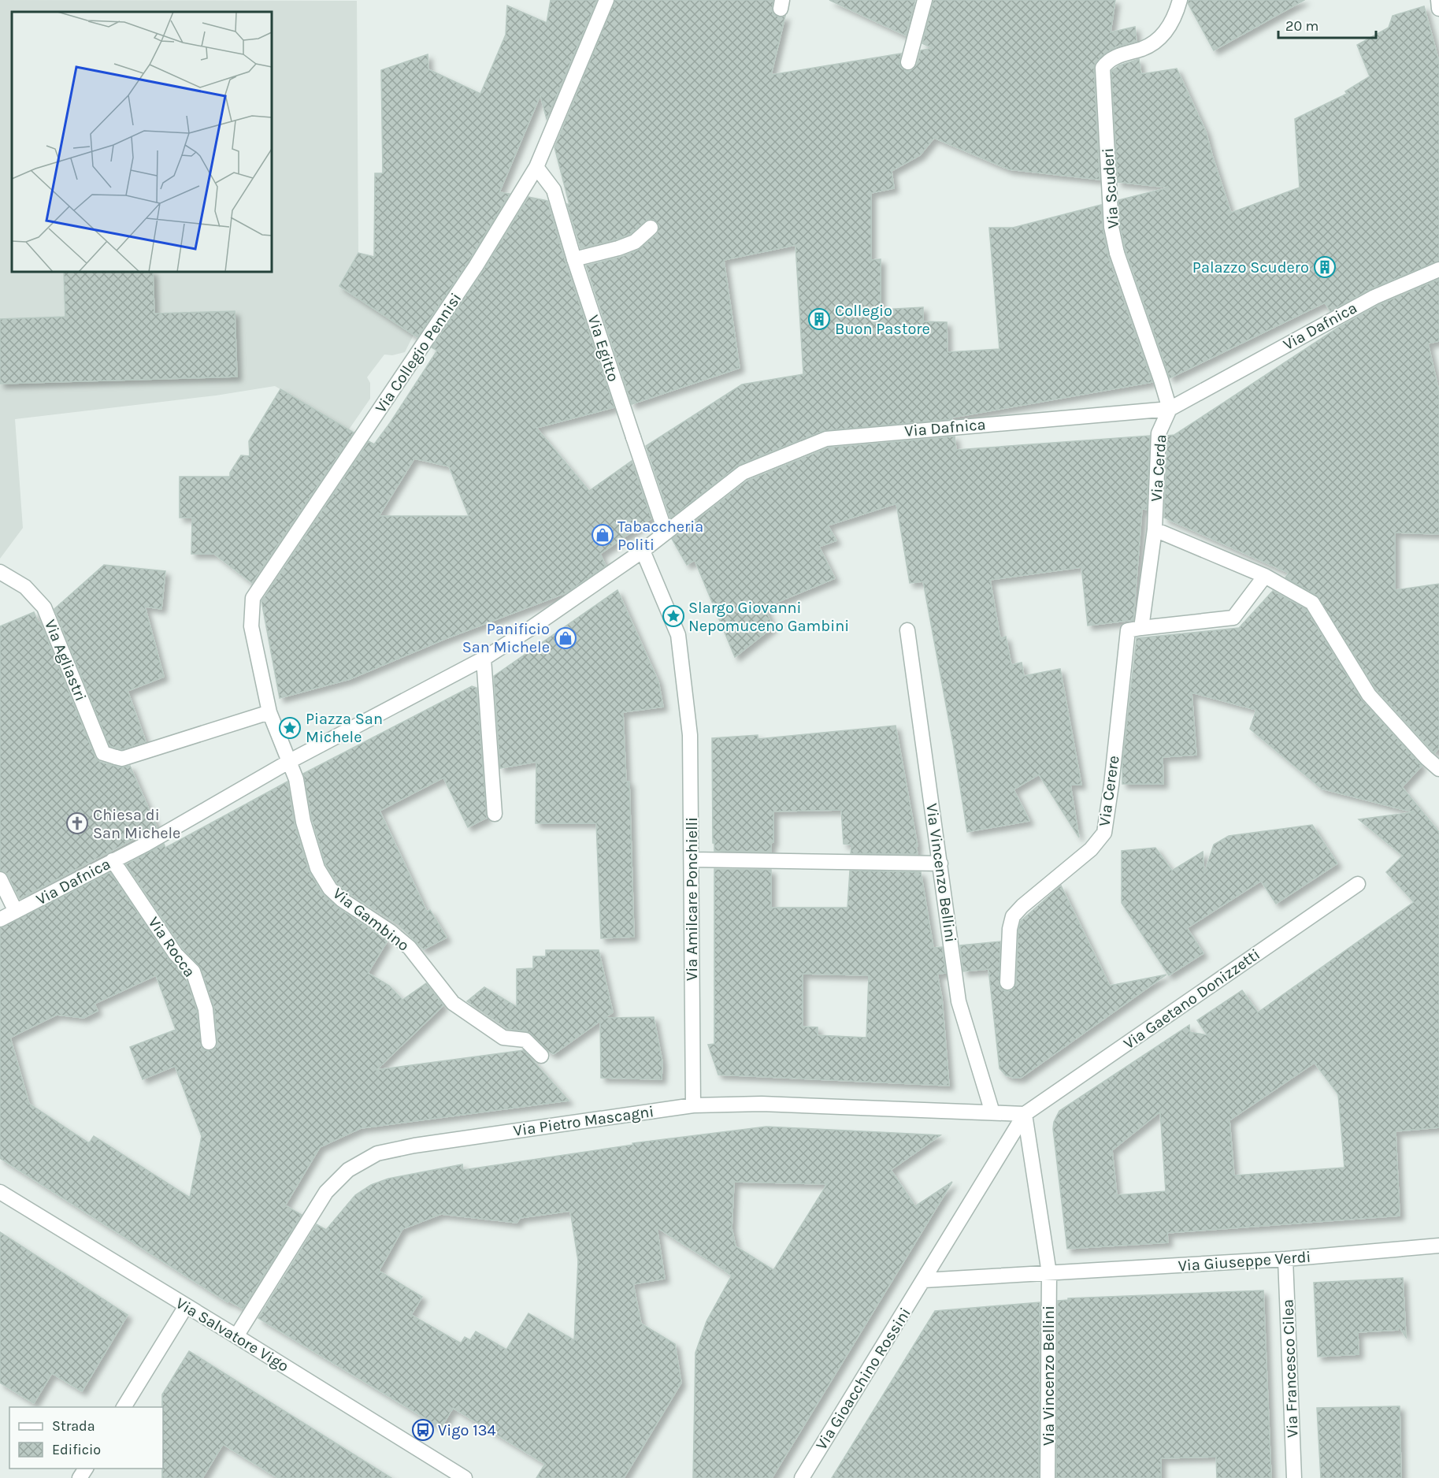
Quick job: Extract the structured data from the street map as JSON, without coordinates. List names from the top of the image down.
{
  "streets": {
    "street": [
      "Via Scuderi",
      "Via Dafnica",
      "Via Egitto",
      "Via Collegio Pennisi",
      "Via Cerda",
      "Via Agliastri",
      "Via Cerere",
      "Via Vincenzo Bellini",
      "Via Amilcare Ponchielli",
      "Via Gambino",
      "Via Rocca",
      "Via Gaetano Donizzetti",
      "Via Pietro Mascagni",
      "Via Giuseppe Verdi",
      "Via Salvatore Vigo",
      "Via Francesco Cilea",
      "Via Gioacchino Rossini"
    ]
  },
  "crossings": [
    ["Via Scuderi", "Via Dafnica"],
    ["Via Scuderi", "Via Cerda"],
    ["Via Dafnica", "Via Egitto"],
    ["Via Dafnica", "Via Collegio Pennisi"],
    ["Via Dafnica", "Via Cerda"],
    ["Via Dafnica", "Via Amilcare Ponchielli"],
    ["Via Dafnica", "Via Gambino"],
    ["Via Dafnica", "Via Rocca"],
    ["Via Egitto", "Via Collegio Pennisi"],
    ["Via Collegio Pennisi", "Via Agliastri"],
    ["Via Collegio Pennisi", "Via Gambino"],
    ["Via Cerda", "Via Cerere"],
    ["Via Vincenzo Bellini", "Via Gaetano Donizzetti"],
    ["Via Vincenzo Bellini", "Via Pietro Mascagni"],
    ["Via Vincenzo Bellini", "Via Giuseppe Verdi"],
    ["Via Vincenzo Bellini", "Via Gioacchino Rossini"],
    ["Via Amilcare Ponchielli", "Via Pietro Mascagni"],
    ["Via Gaetano Donizzetti", "Via Pietro Mascagni"],
    ["Via Gaetano Donizzetti", "Via Gioacchino Rossini"],
    ["Via Pietro Mascagni", "Via Salvatore Vigo"],
    ["Via Pietro Mascagni", "Via Gioacchino Rossini"],
    ["Via Giuseppe Verdi", "Via Francesco Cilea"],
    ["Via Giuseppe Verdi", "Via Gioacchino Rossini"]
  ],
  "places": {
    "building": ["Palazzo Scudero", "Collegio Buon Pastore"],
    "shop": ["Tabaccheria Politi", "Panificio San Michele"],
    "place": ["Slargo Giovanni Nepomuceno Gambini", "Piazza San Michele"],
    "church": ["Chiesa di San Michele"],
    "bus stop": ["Vigo 134"]
  },
  "legend": ["Strada", "Edificio"],
  "scale_bar": "20 m"
}
